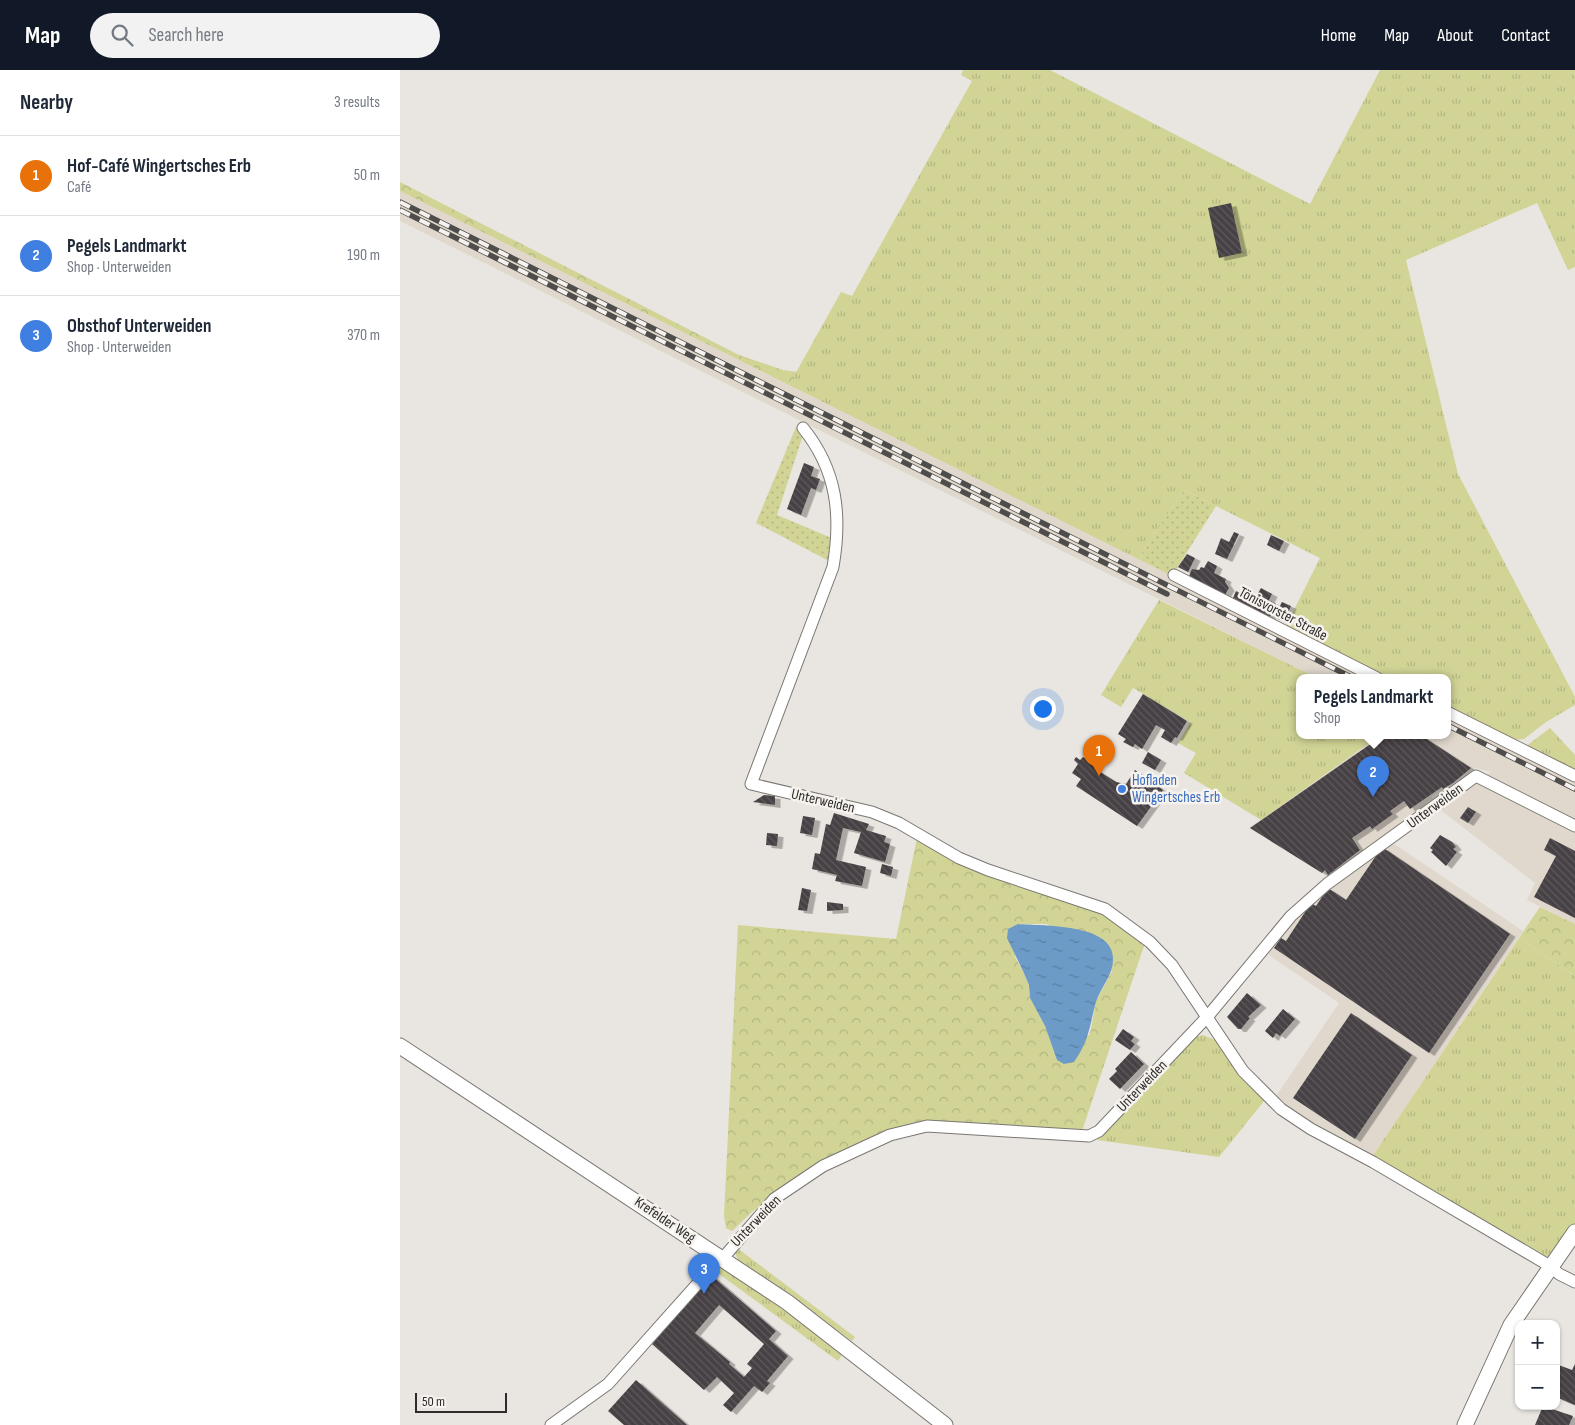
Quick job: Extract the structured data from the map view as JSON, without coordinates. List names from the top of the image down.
{
  "streets": {
    "street": ["Tönisvorster Straße", "Unterweiden", "Krefelder Weg"]
  },
  "crossings": [
    ["Unterweiden", "Krefelder Weg"]
  ],
  "places": ["Hofladen Wingertsches Erb"],
  "scale_bar": "50 m",
  "page": {
    "header": "Map",
    "search": "Search here",
    "nav": [
      "Home",
      "Map",
      "About",
      "Contact"
    ],
    "heading": ["Nearby", "3 results"],
    "list": [
      {
        "mark": "1",
        "name": "Hof-Café Wingertsches Erb",
        "note": "Café",
        "value": "50 m"
      },
      {
        "mark": "2",
        "name": "Pegels Landmarkt",
        "note": "Shop · Unterweiden",
        "value": "190 m"
      },
      {
        "mark": "3",
        "name": "Obsthof Unterweiden",
        "note": "Shop · Unterweiden",
        "value": "370 m"
      }
    ],
    "popup": ["Pegels Landmarkt", "Shop"],
    "pins": ["1", "2", "3"],
    "map_buttons": ["+", "−"],
    "scale": "50 m"
  }
}
